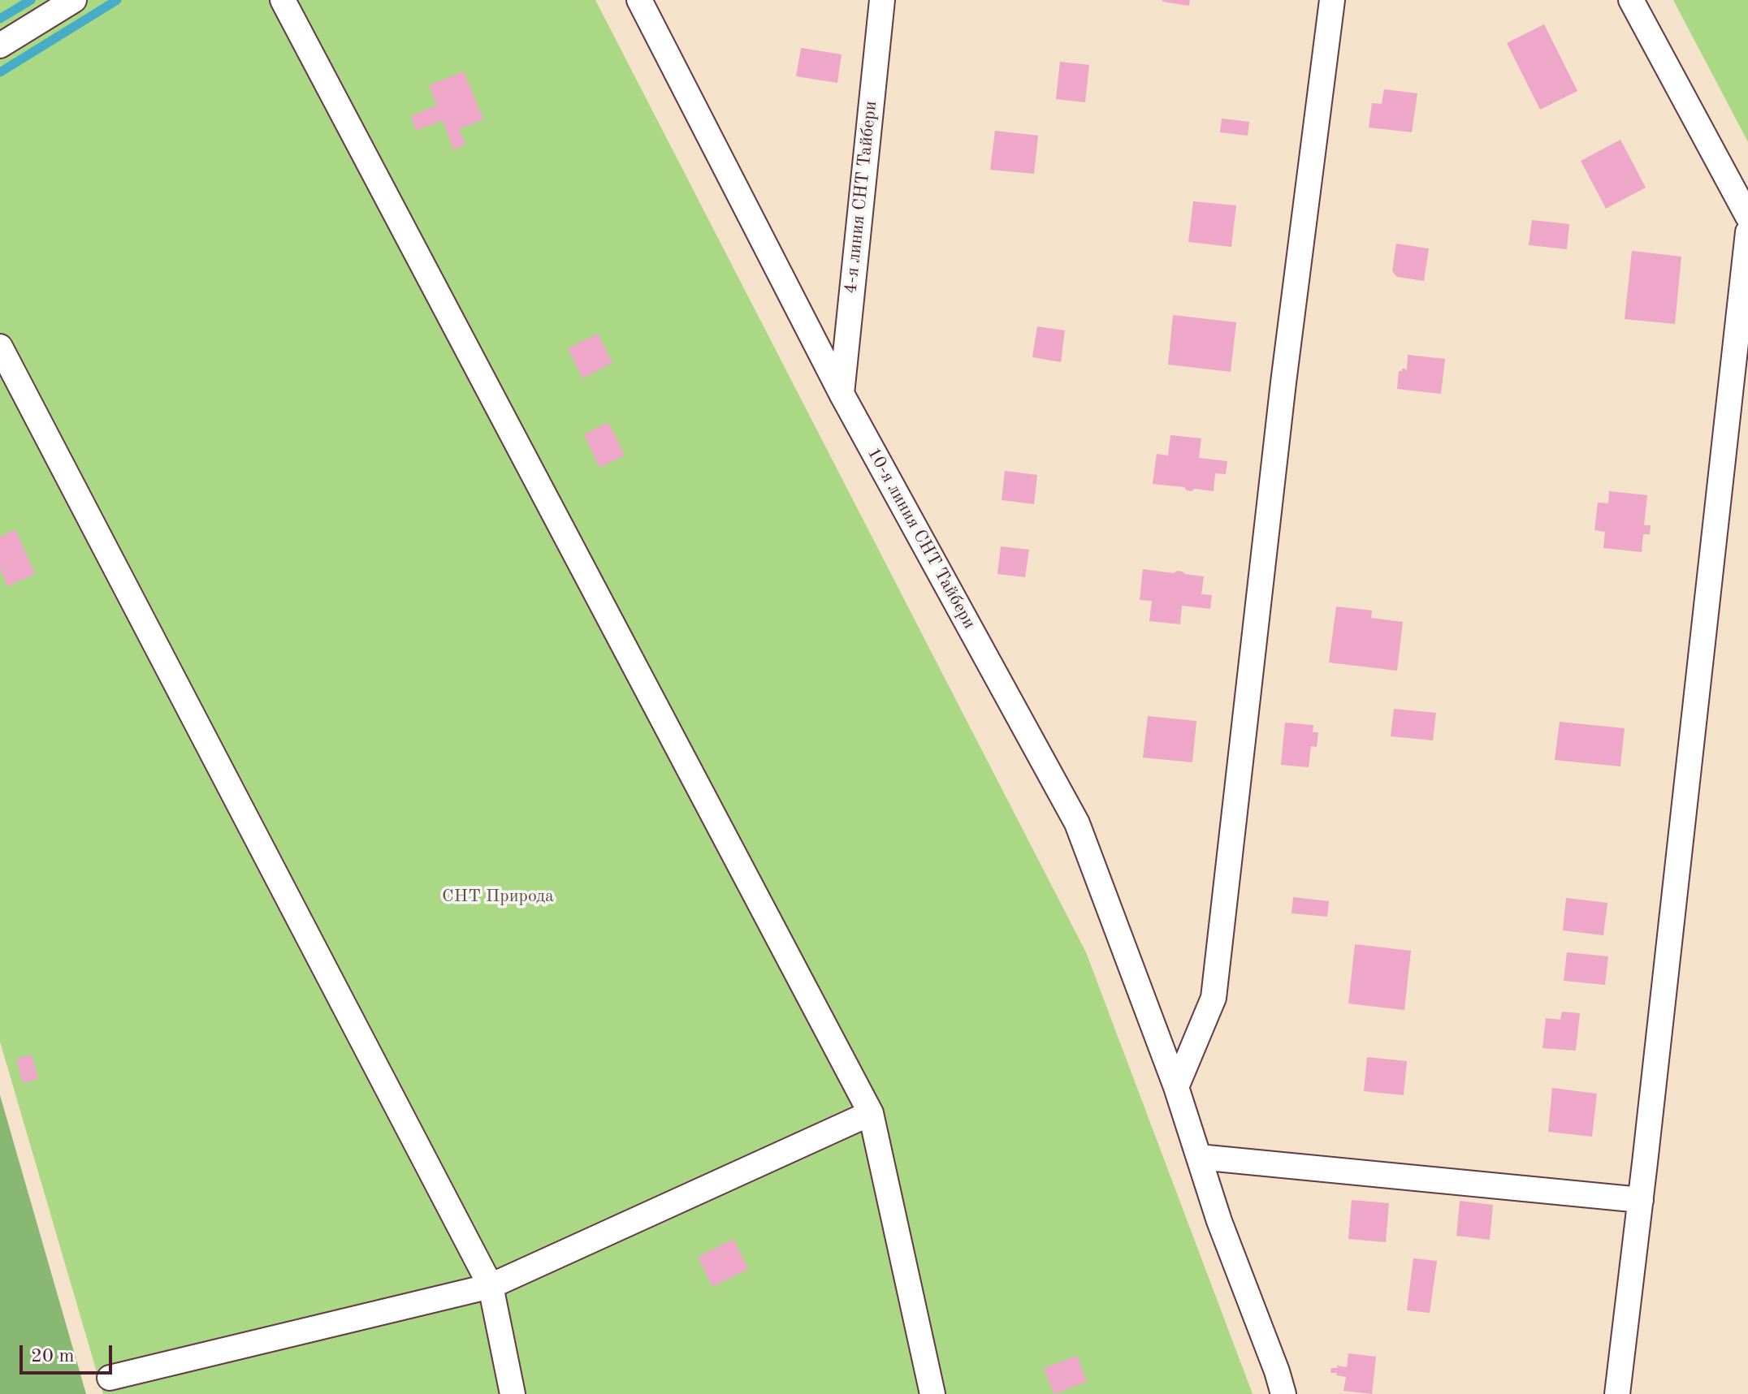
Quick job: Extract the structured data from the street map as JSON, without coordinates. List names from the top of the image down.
{
  "streets": {
    "street": ["4-я линия СНТ Тайбери", "10-я линия СНТ Тайбери"]
  },
  "crossings": [
    ["4-я линия СНТ Тайбери", "10-я линия СНТ Тайбери"]
  ],
  "parks": ["СНТ Природа"],
  "scale_bar": "20 m"
}
